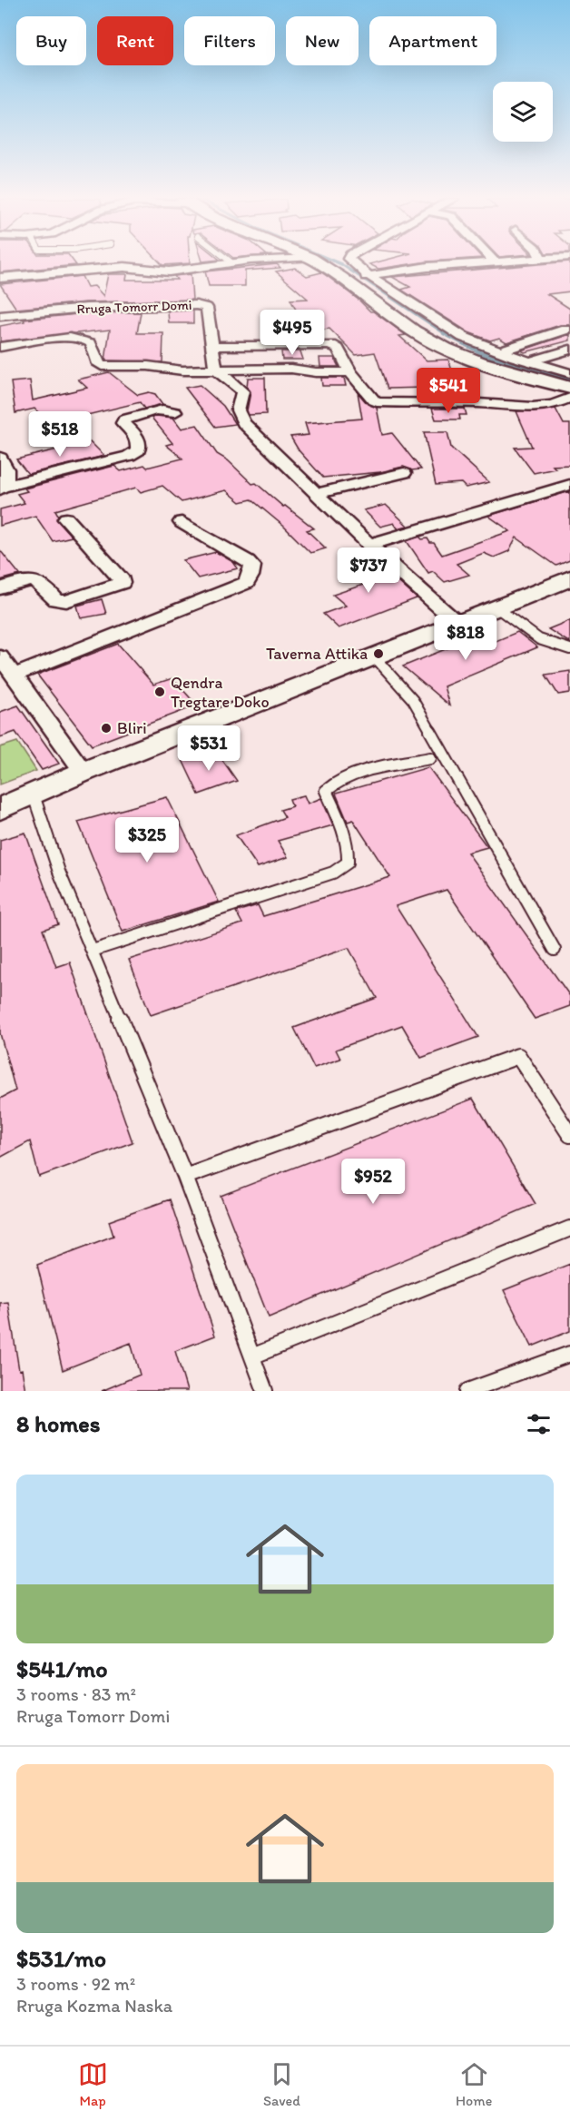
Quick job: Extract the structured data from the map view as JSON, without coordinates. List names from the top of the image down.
{
  "streets": {
    "street": ["Rruga Tomorr Domi"]
  },
  "places": ["Taverna Attika", "Qendra Tregtare Doko", "Bliri"],
  "page": {
    "chip": [
      "Buy",
      "Rent",
      "Filters",
      "New",
      "Apartment"
    ],
    "price": [
      "$495",
      "$541",
      "$518",
      "$737",
      "$818",
      "$531",
      "$325",
      "$952"
    ],
    "heading": "8 homes",
    "list": [
      {
        "name": "$541/mo",
        "note": "3 rooms · 83 m² · Rruga Tomorr Domi"
      },
      {
        "name": "$531/mo",
        "note": "3 rooms · 92 m² · Rruga Kozma Naska"
      }
    ],
    "tabs": ["Map", "Saved", "Home"]
  }
}
